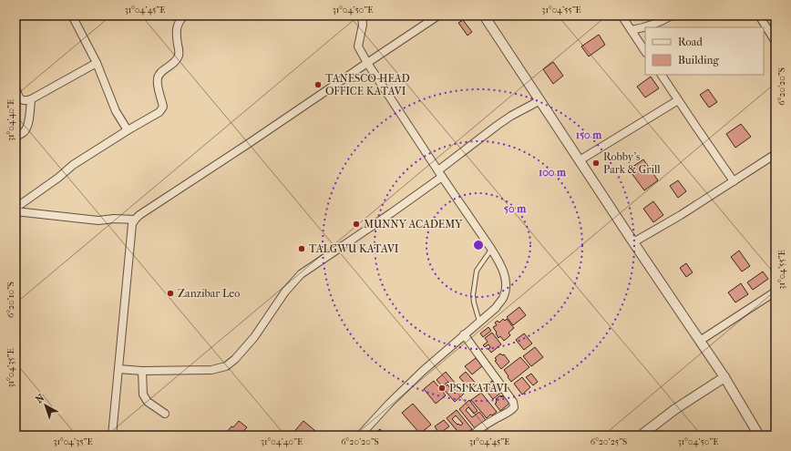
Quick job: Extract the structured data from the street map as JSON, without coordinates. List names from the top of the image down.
{
  "places": [
    "TANESCO-HEAD OFFICE KATAVI",
    "Robby's Park & Grill",
    "MUNNY ACADEMY",
    "TALGWU KATAVI",
    "Zanzibar Leo",
    "PSI KATAVI"
  ],
  "legend": ["Road", "Building"],
  "north": "top left",
  "coordinates": [
    "31°04'45\"E",
    "31°04'50\"E",
    "31°04'55\"E",
    "6°20'20\"S",
    "31°04'40\"E",
    "6°20'10\"S",
    "31°04'35\"E",
    "6°20'25\"S"
  ],
  "rings": ["150 m", "100 m", "50 m"]
}
